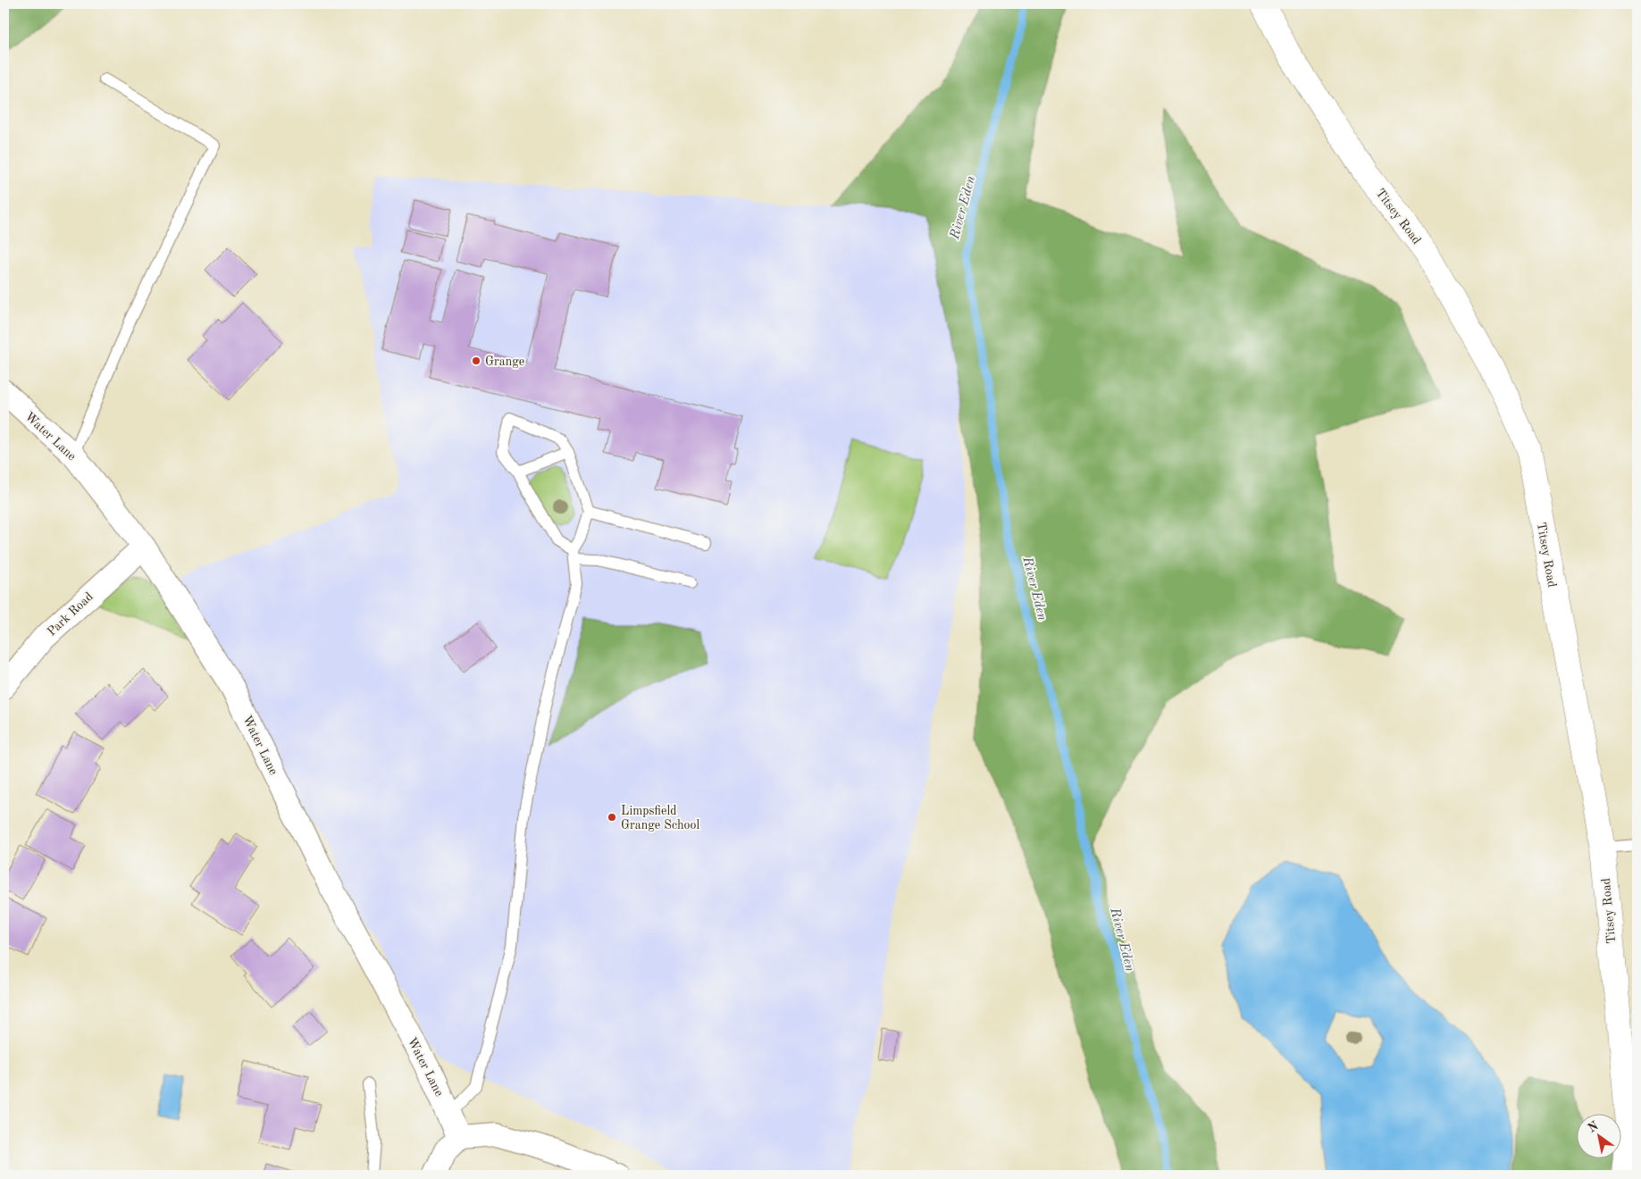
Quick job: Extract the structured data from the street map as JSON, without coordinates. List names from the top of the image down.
{
  "streets": {
    "main road": ["Titsey Road"],
    "street": ["Water Lane", "Park Road"]
  },
  "crossings": [
    ["Water Lane", "Park Road"]
  ],
  "water": ["River Eden"],
  "places": ["Grange", "Limpsfield Grange School"],
  "north": "top left"
}
